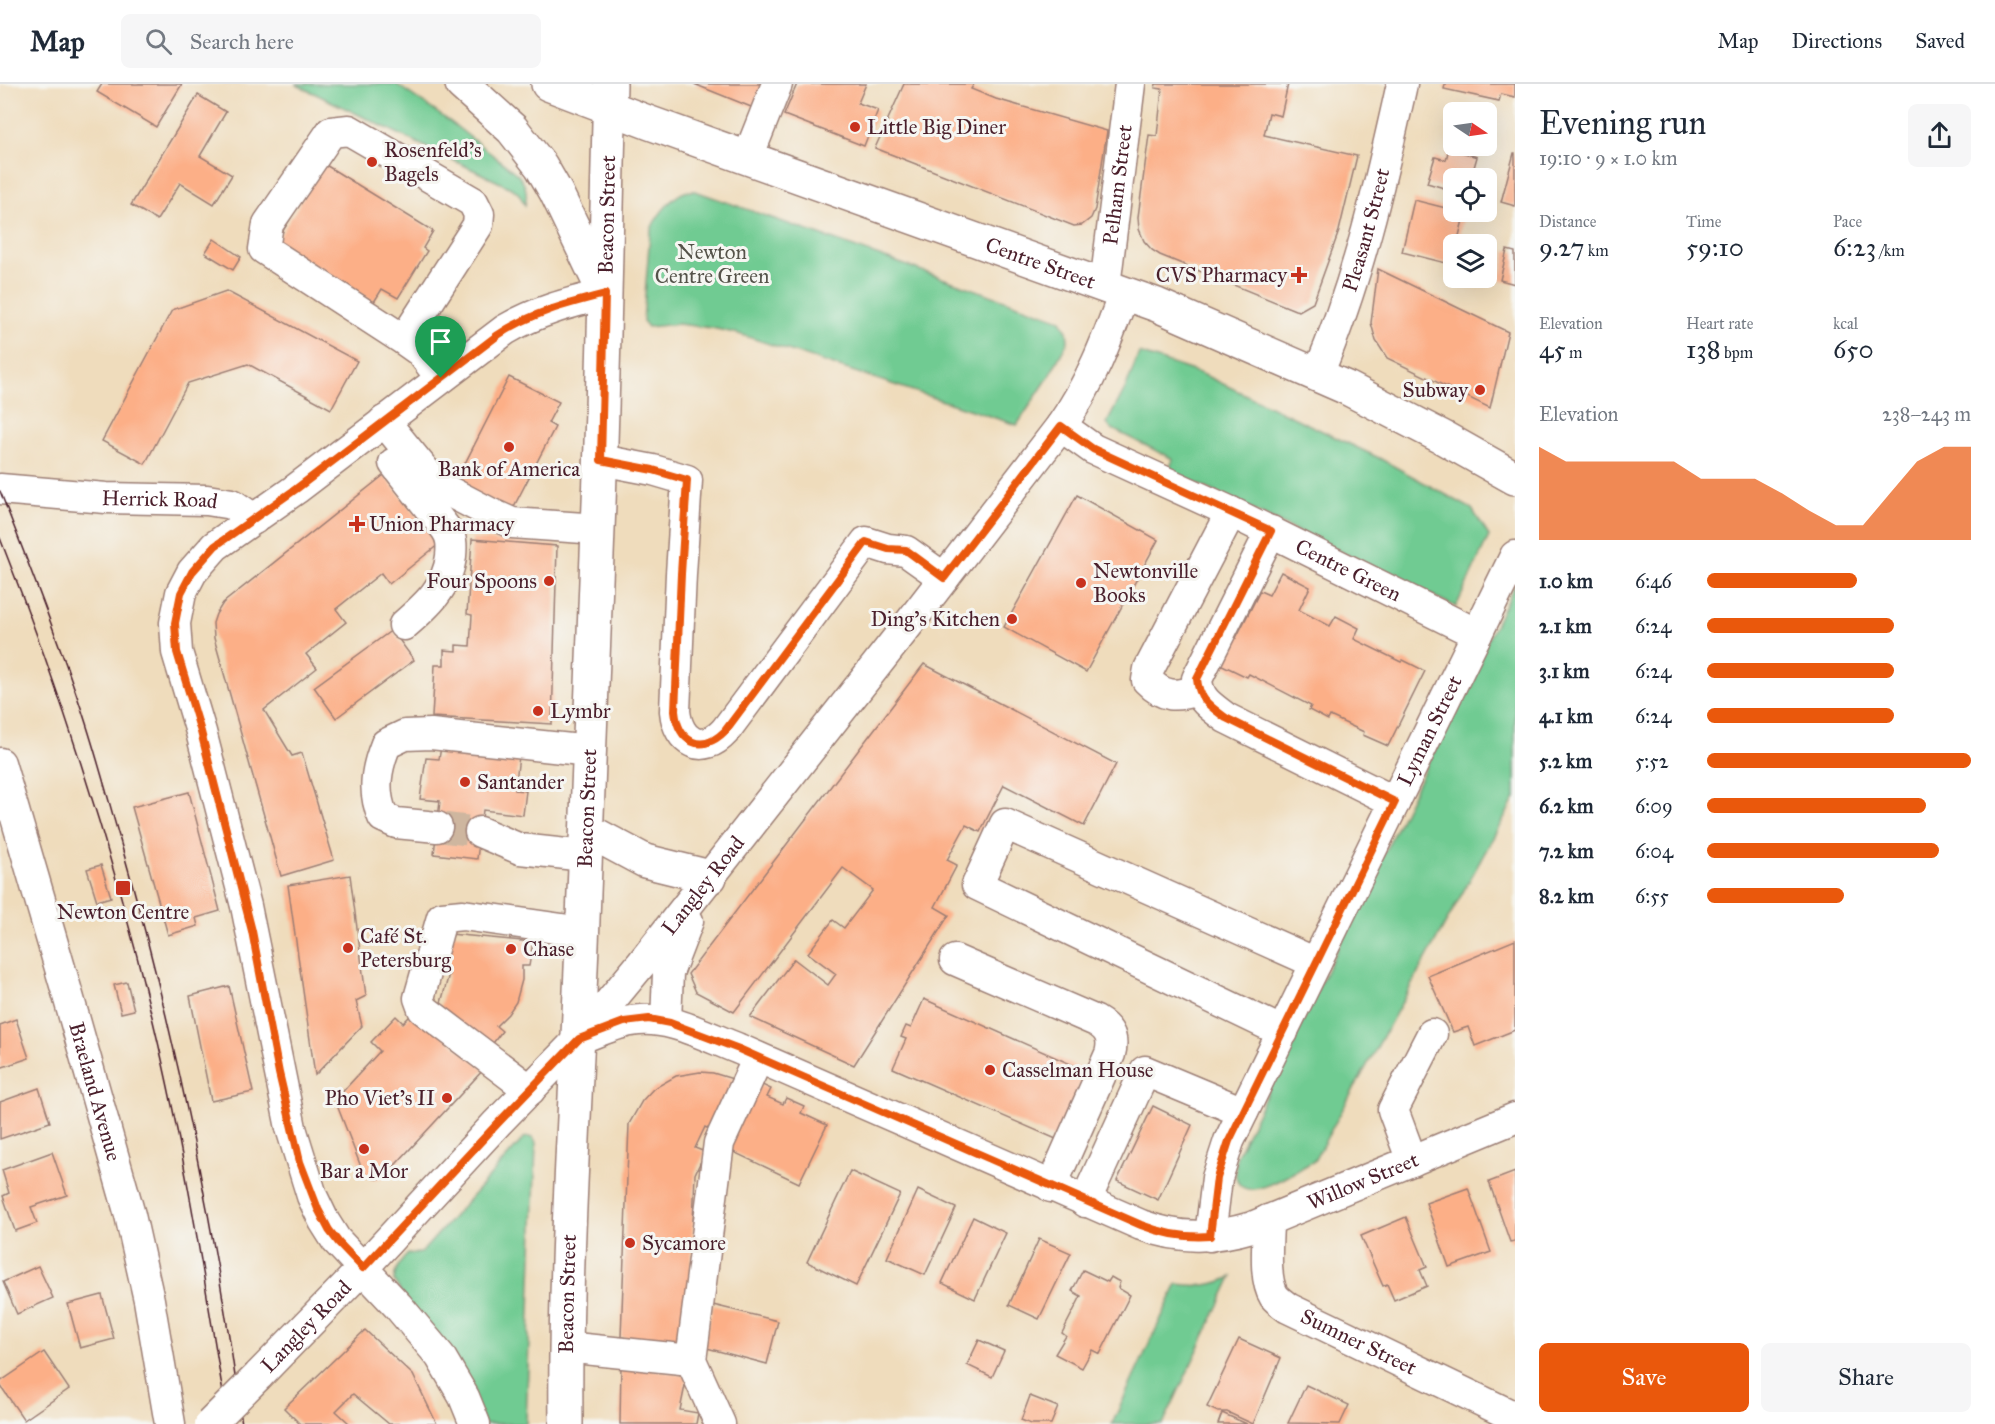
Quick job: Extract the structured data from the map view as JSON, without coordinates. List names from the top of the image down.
{
  "streets": {
    "main road": ["Beacon Street", "Centre Street"],
    "street": [
      "Pelham Street",
      "Pleasant Street",
      "Herrick Road",
      "Centre Green",
      "Lyman Street",
      "Langley Road",
      "Braeland Avenue",
      "Willow Street",
      "Sumner Street"
    ]
  },
  "crossings": [
    ["Pelham Street", "Centre Street"],
    ["Pelham Street", "Langley Road"],
    ["Beacon Street", "Centre Street"],
    ["Beacon Street", "Langley Road"],
    ["Pleasant Street", "Centre Street"],
    ["Centre Street", "Langley Road"],
    ["Centre Green", "Lyman Street"],
    ["Centre Green", "Langley Road"],
    ["Lyman Street", "Willow Street"],
    ["Willow Street", "Sumner Street"]
  ],
  "parks": ["Newton Centre Green"],
  "places": {
    "other": [
      "Little Big Diner",
      "Rosenfeld's Bagels",
      "Subway",
      "Bank of America",
      "Four Spoons",
      "Newtonville Books",
      "Ding's Kitchen",
      "Lymbr",
      "Santander",
      "Café St. Petersburg",
      "Chase",
      "Casselman House",
      "Pho Viet's II",
      "Bar a Mor",
      "Sycamore"
    ],
    "health": ["CVS Pharmacy", "Union Pharmacy"],
    "transit": ["Newton Centre"]
  },
  "north": "right",
  "page": {
    "header": "Map",
    "search": "Search here",
    "nav": ["Map", "Directions", "Saved"],
    "heading": ["Evening run", "19:10 · 9 × 1.0 km"],
    "stats": [
      ["Distance", "9.27 km"],
      ["Time", "59:10"],
      ["Pace", "6:23 /km"],
      ["Elevation", "45 m"],
      ["Heart rate", "138 bpm"],
      ["kcal", "650"]
    ],
    "chart": ["Elevation", "238–243 m"],
    "list": [
      {
        "name": "1.0 km",
        "note": "6:46"
      },
      {
        "name": "2.1 km",
        "note": "6:24"
      },
      {
        "name": "3.1 km",
        "note": "6:24"
      },
      {
        "name": "4.1 km",
        "note": "6:24"
      },
      {
        "name": "5.2 km",
        "note": "5:52"
      },
      {
        "name": "6.2 km",
        "note": "6:09"
      },
      {
        "name": "7.2 km",
        "note": "6:04"
      },
      {
        "name": "8.2 km",
        "note": "6:55"
      }
    ],
    "buttons": ["Save", "Share"]
  }
}
